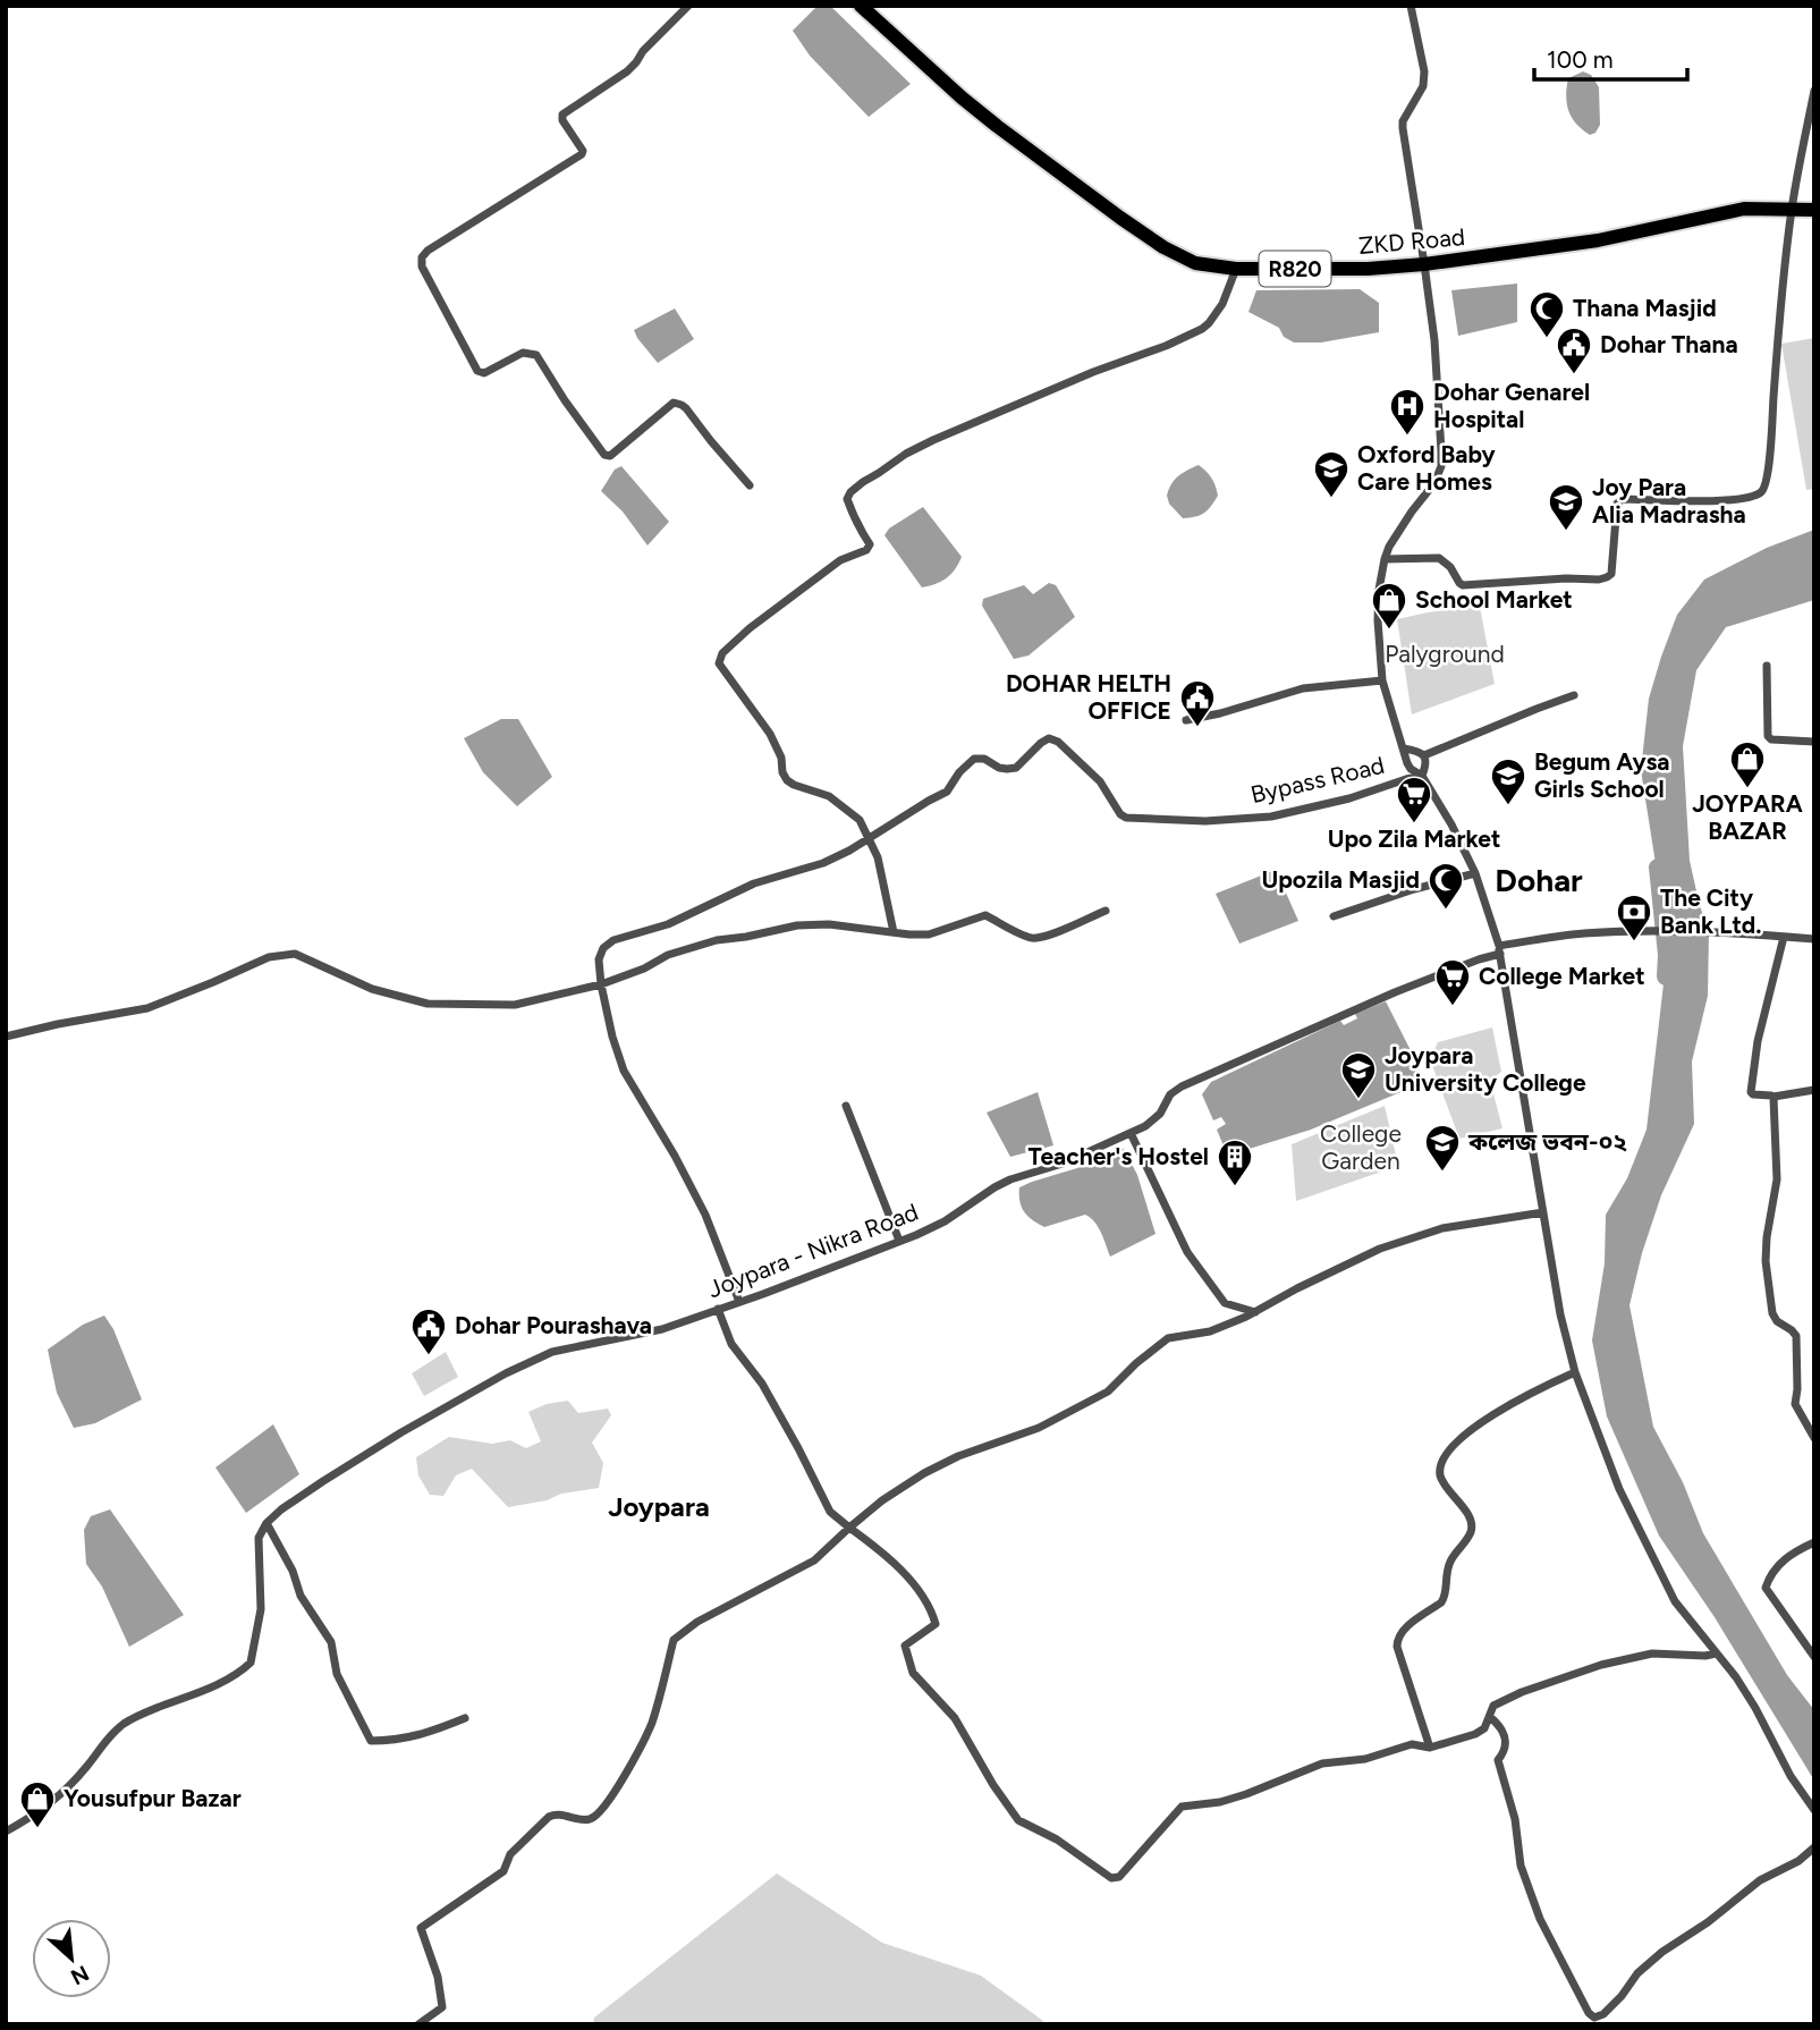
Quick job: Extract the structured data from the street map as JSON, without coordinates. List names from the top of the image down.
{
  "streets": {
    "main road": ["ZKD Road", "R820"],
    "street": ["Bypass Road", "Joypara - Nikra Road"]
  },
  "districts": ["Dohar", "Joypara"],
  "parks": ["Palyground", "College Garden"],
  "places": {
    "mosque": ["Thana Masjid", "Upozila Masjid"],
    "public building": ["Dohar Thana", "DOHAR HELTH OFFICE", "Dohar Pourashava"],
    "hospital": ["Dohar Genarel Hospital"],
    "school or university": [
      "Oxford Baby Care Homes",
      "Joy Para Alia Madrasha",
      "Begum Aysa Girls School",
      "Joypara University College",
      "কলেজ ভবন-০২"
    ],
    "shop": ["School Market", "JOYPARA BAZAR", "Yousufpur Bazar"],
    "supermarket": ["Upo Zila Market", "College Market"],
    "bank": ["The City Bank Ltd."],
    "building": ["Teacher's Hostel"]
  },
  "scale_bar": "100 m",
  "north": "bottom right"
}
